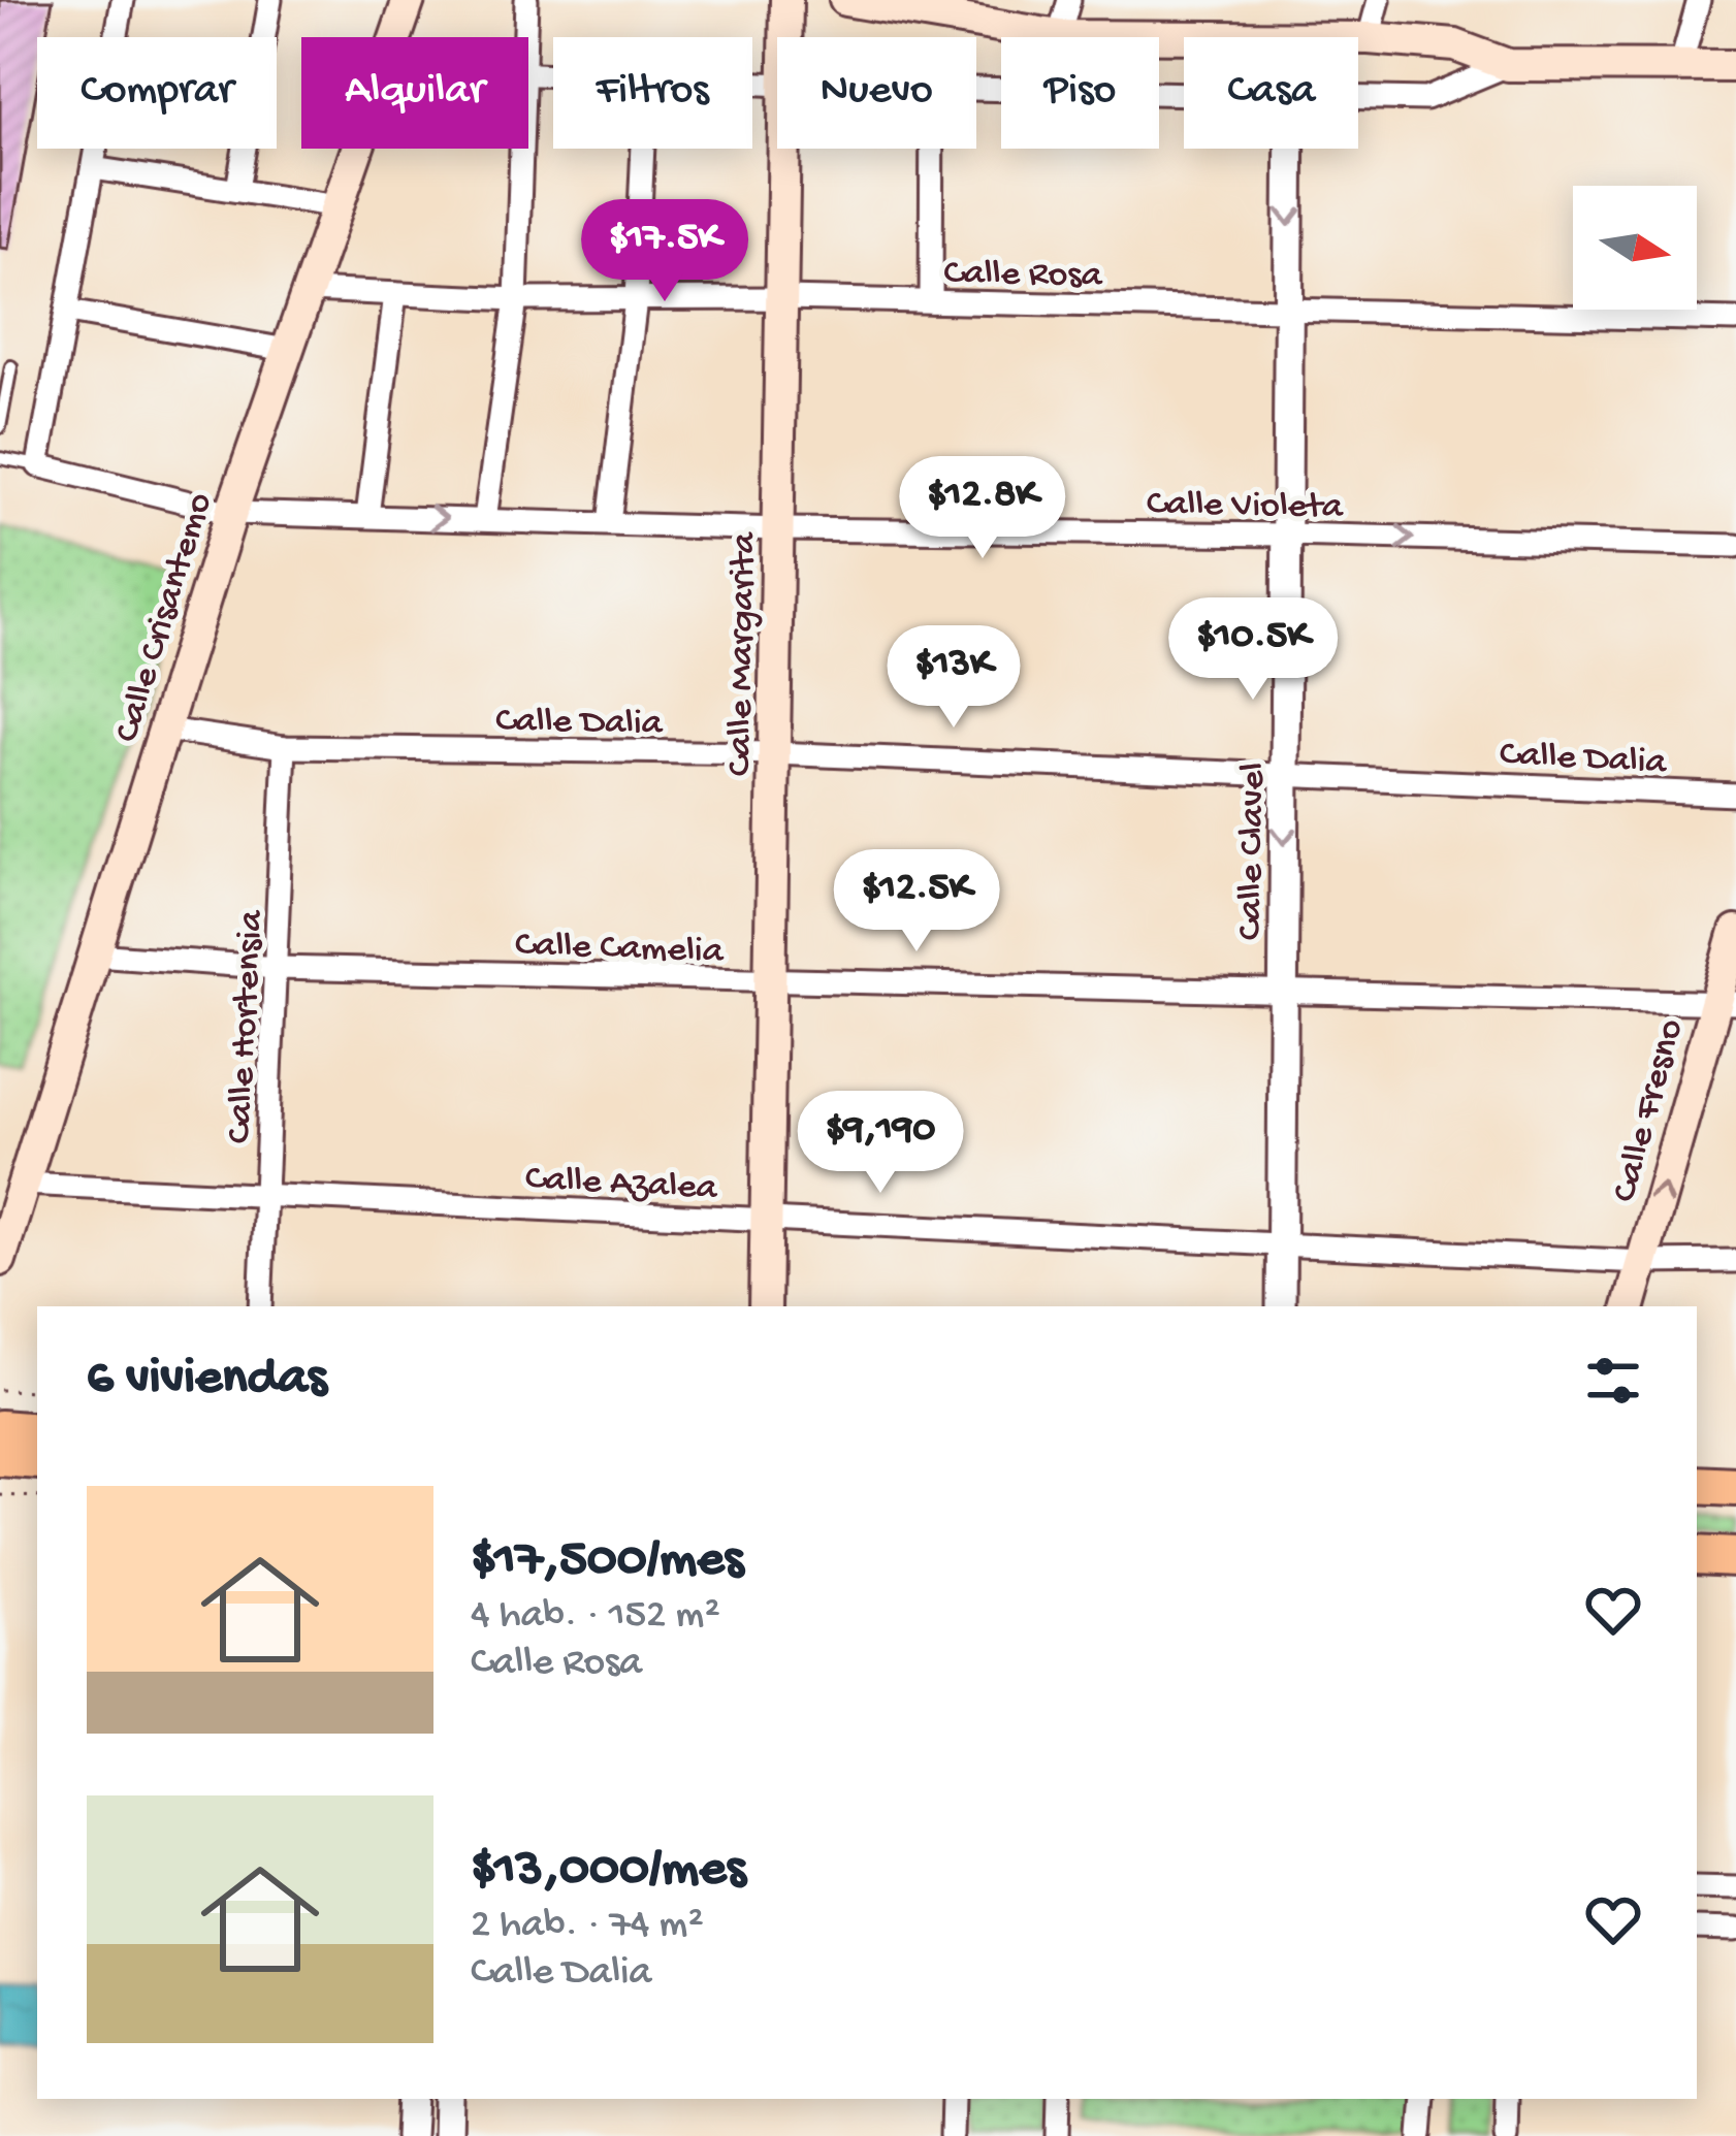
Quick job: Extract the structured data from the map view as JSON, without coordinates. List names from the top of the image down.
{
  "streets": {
    "main road": ["Calle Crisantemo", "Calle Margarita", "Calle Fresno"],
    "street": [
      "Calle Rosa",
      "Calle Violeta",
      "Calle Dalia",
      "Calle Clavel",
      "Calle Camelia",
      "Calle Hortensia",
      "Calle Azalea"
    ]
  },
  "crossings": [
    ["Calle Rosa", "Calle Crisantemo"],
    ["Calle Rosa", "Calle Margarita"],
    ["Calle Rosa", "Calle Clavel"],
    ["Calle Violeta", "Calle Crisantemo"],
    ["Calle Violeta", "Calle Margarita"],
    ["Calle Violeta", "Calle Clavel"],
    ["Calle Crisantemo", "Calle Dalia"],
    ["Calle Crisantemo", "Calle Camelia"],
    ["Calle Crisantemo", "Calle Azalea"],
    ["Calle Margarita", "Calle Dalia"],
    ["Calle Margarita", "Calle Camelia"],
    ["Calle Margarita", "Calle Azalea"],
    ["Calle Dalia", "Calle Clavel"],
    ["Calle Dalia", "Calle Hortensia"],
    ["Calle Clavel", "Calle Camelia"],
    ["Calle Clavel", "Calle Azalea"],
    ["Calle Camelia", "Calle Hortensia"],
    ["Calle Camelia", "Calle Fresno"],
    ["Calle Hortensia", "Calle Azalea"],
    ["Calle Fresno", "Calle Azalea"]
  ],
  "one_way": ["Calle Fresno"],
  "north": "right",
  "page": {
    "chip": [
      "Comprar",
      "Alquilar",
      "Filtros",
      "Nuevo",
      "Piso",
      "Casa"
    ],
    "price": [
      "$17.5K",
      "$12.8K",
      "$10.5K",
      "$13K",
      "$12.5K",
      "$9,190"
    ],
    "heading": "6 viviendas",
    "list": [
      {
        "name": "$17,500/mes",
        "note": "4 hab. · 152 m² · Calle Rosa"
      },
      {
        "name": "$13,000/mes",
        "note": "2 hab. · 74 m² · Calle Dalia"
      }
    ]
  }
}
